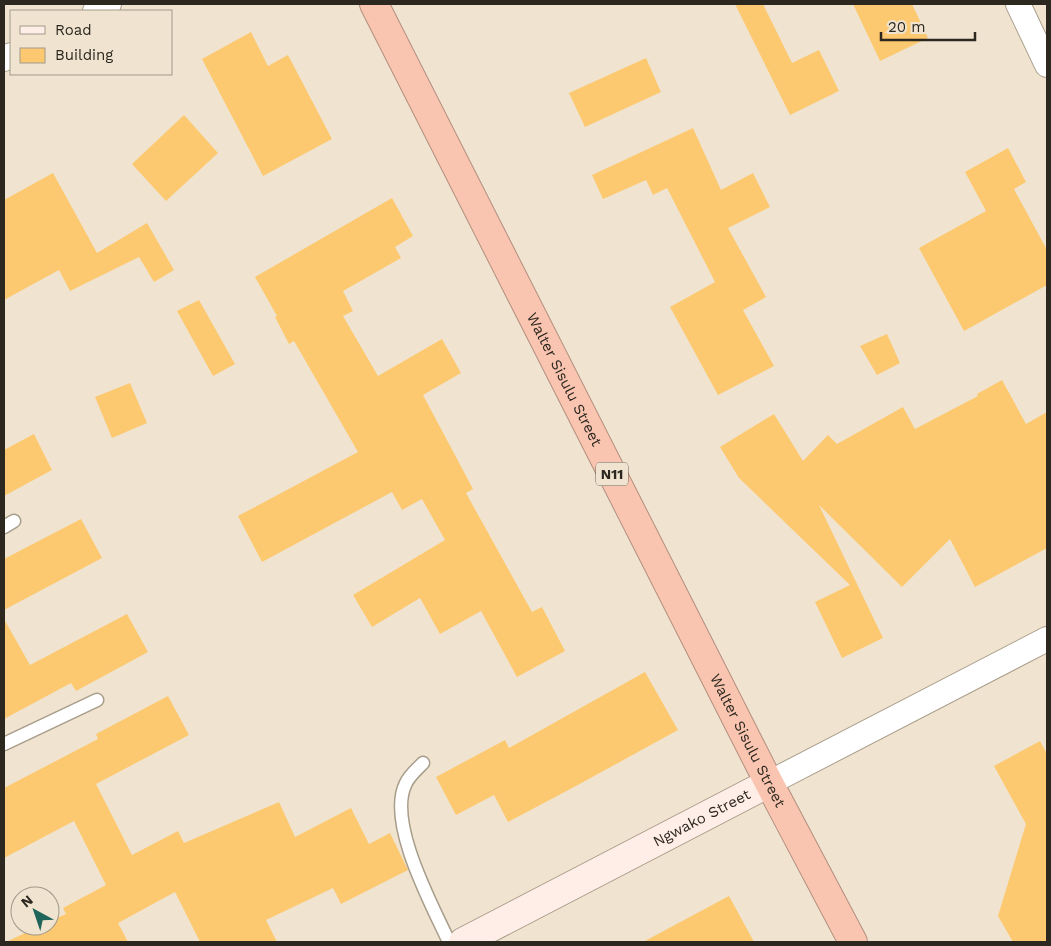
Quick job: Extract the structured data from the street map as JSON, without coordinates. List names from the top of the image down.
{
  "streets": {
    "highway": ["Walter Sisulu Street", "N11"],
    "street": ["Ngwako Street"]
  },
  "crossings": [
    ["Walter Sisulu Street", "Ngwako Street"]
  ],
  "legend": ["Road", "Building"],
  "scale_bar": "20 m",
  "north": "top left"
}
